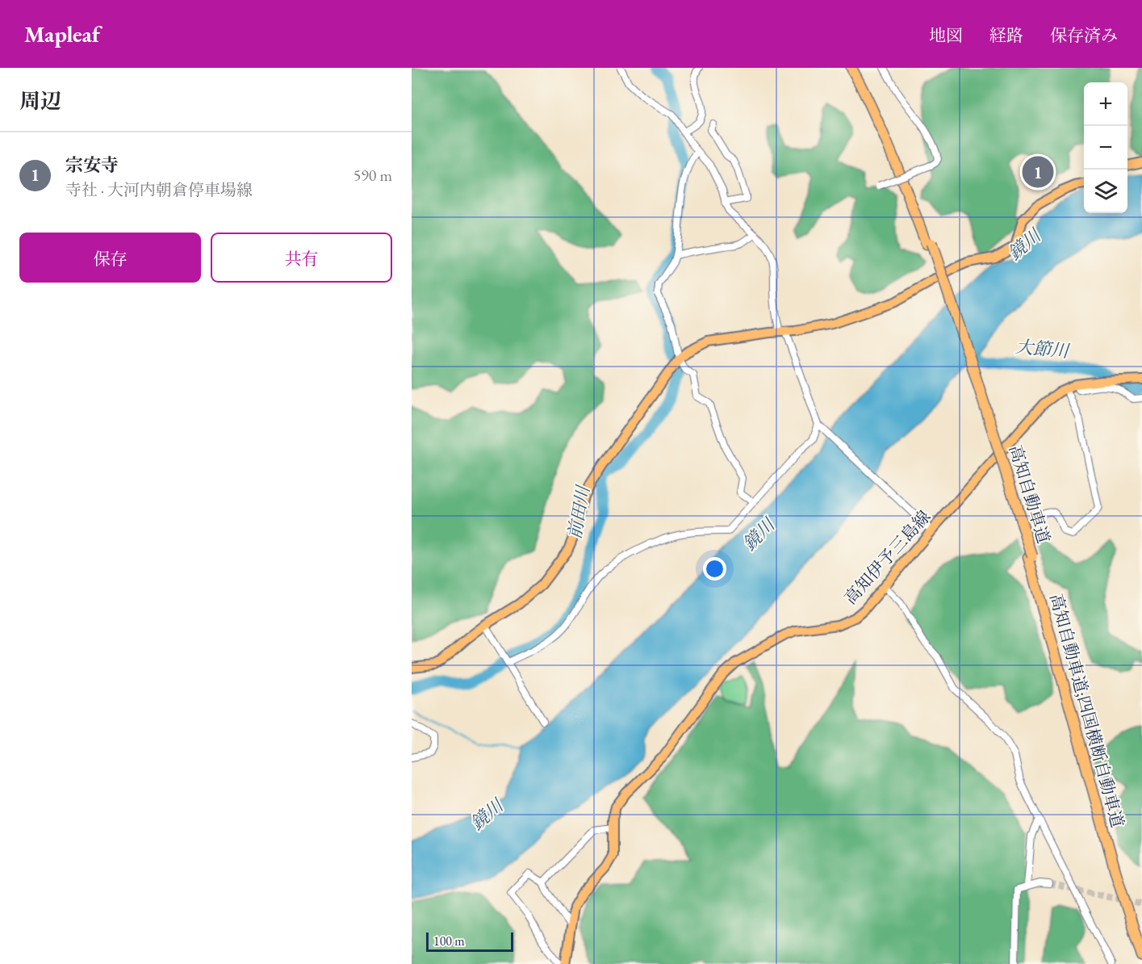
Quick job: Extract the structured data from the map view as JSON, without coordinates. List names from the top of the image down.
{
  "streets": {
    "highway": ["高知自動車道", "高知自動車道;四国横断自動車道"],
    "main road": ["高知伊予三島線"]
  },
  "crossings": [
    ["高知自動車道", "高知自動車道;四国横断自動車道"]
  ],
  "water": ["鏡川", "大節川", "前田川"],
  "scale_bar": "100 m",
  "page": {
    "header": "Mapleaf",
    "nav": ["地図", "経路", "保存済み"],
    "heading": "周辺",
    "map_buttons": ["+", "−"],
    "list": [
      {
        "mark": "1",
        "name": "宗安寺",
        "note": "寺社 · 大河内朝倉停車場線",
        "value": "590 m"
      }
    ],
    "pins": "1",
    "buttons": ["保存", "共有"],
    "scale": "100 m"
  }
}
